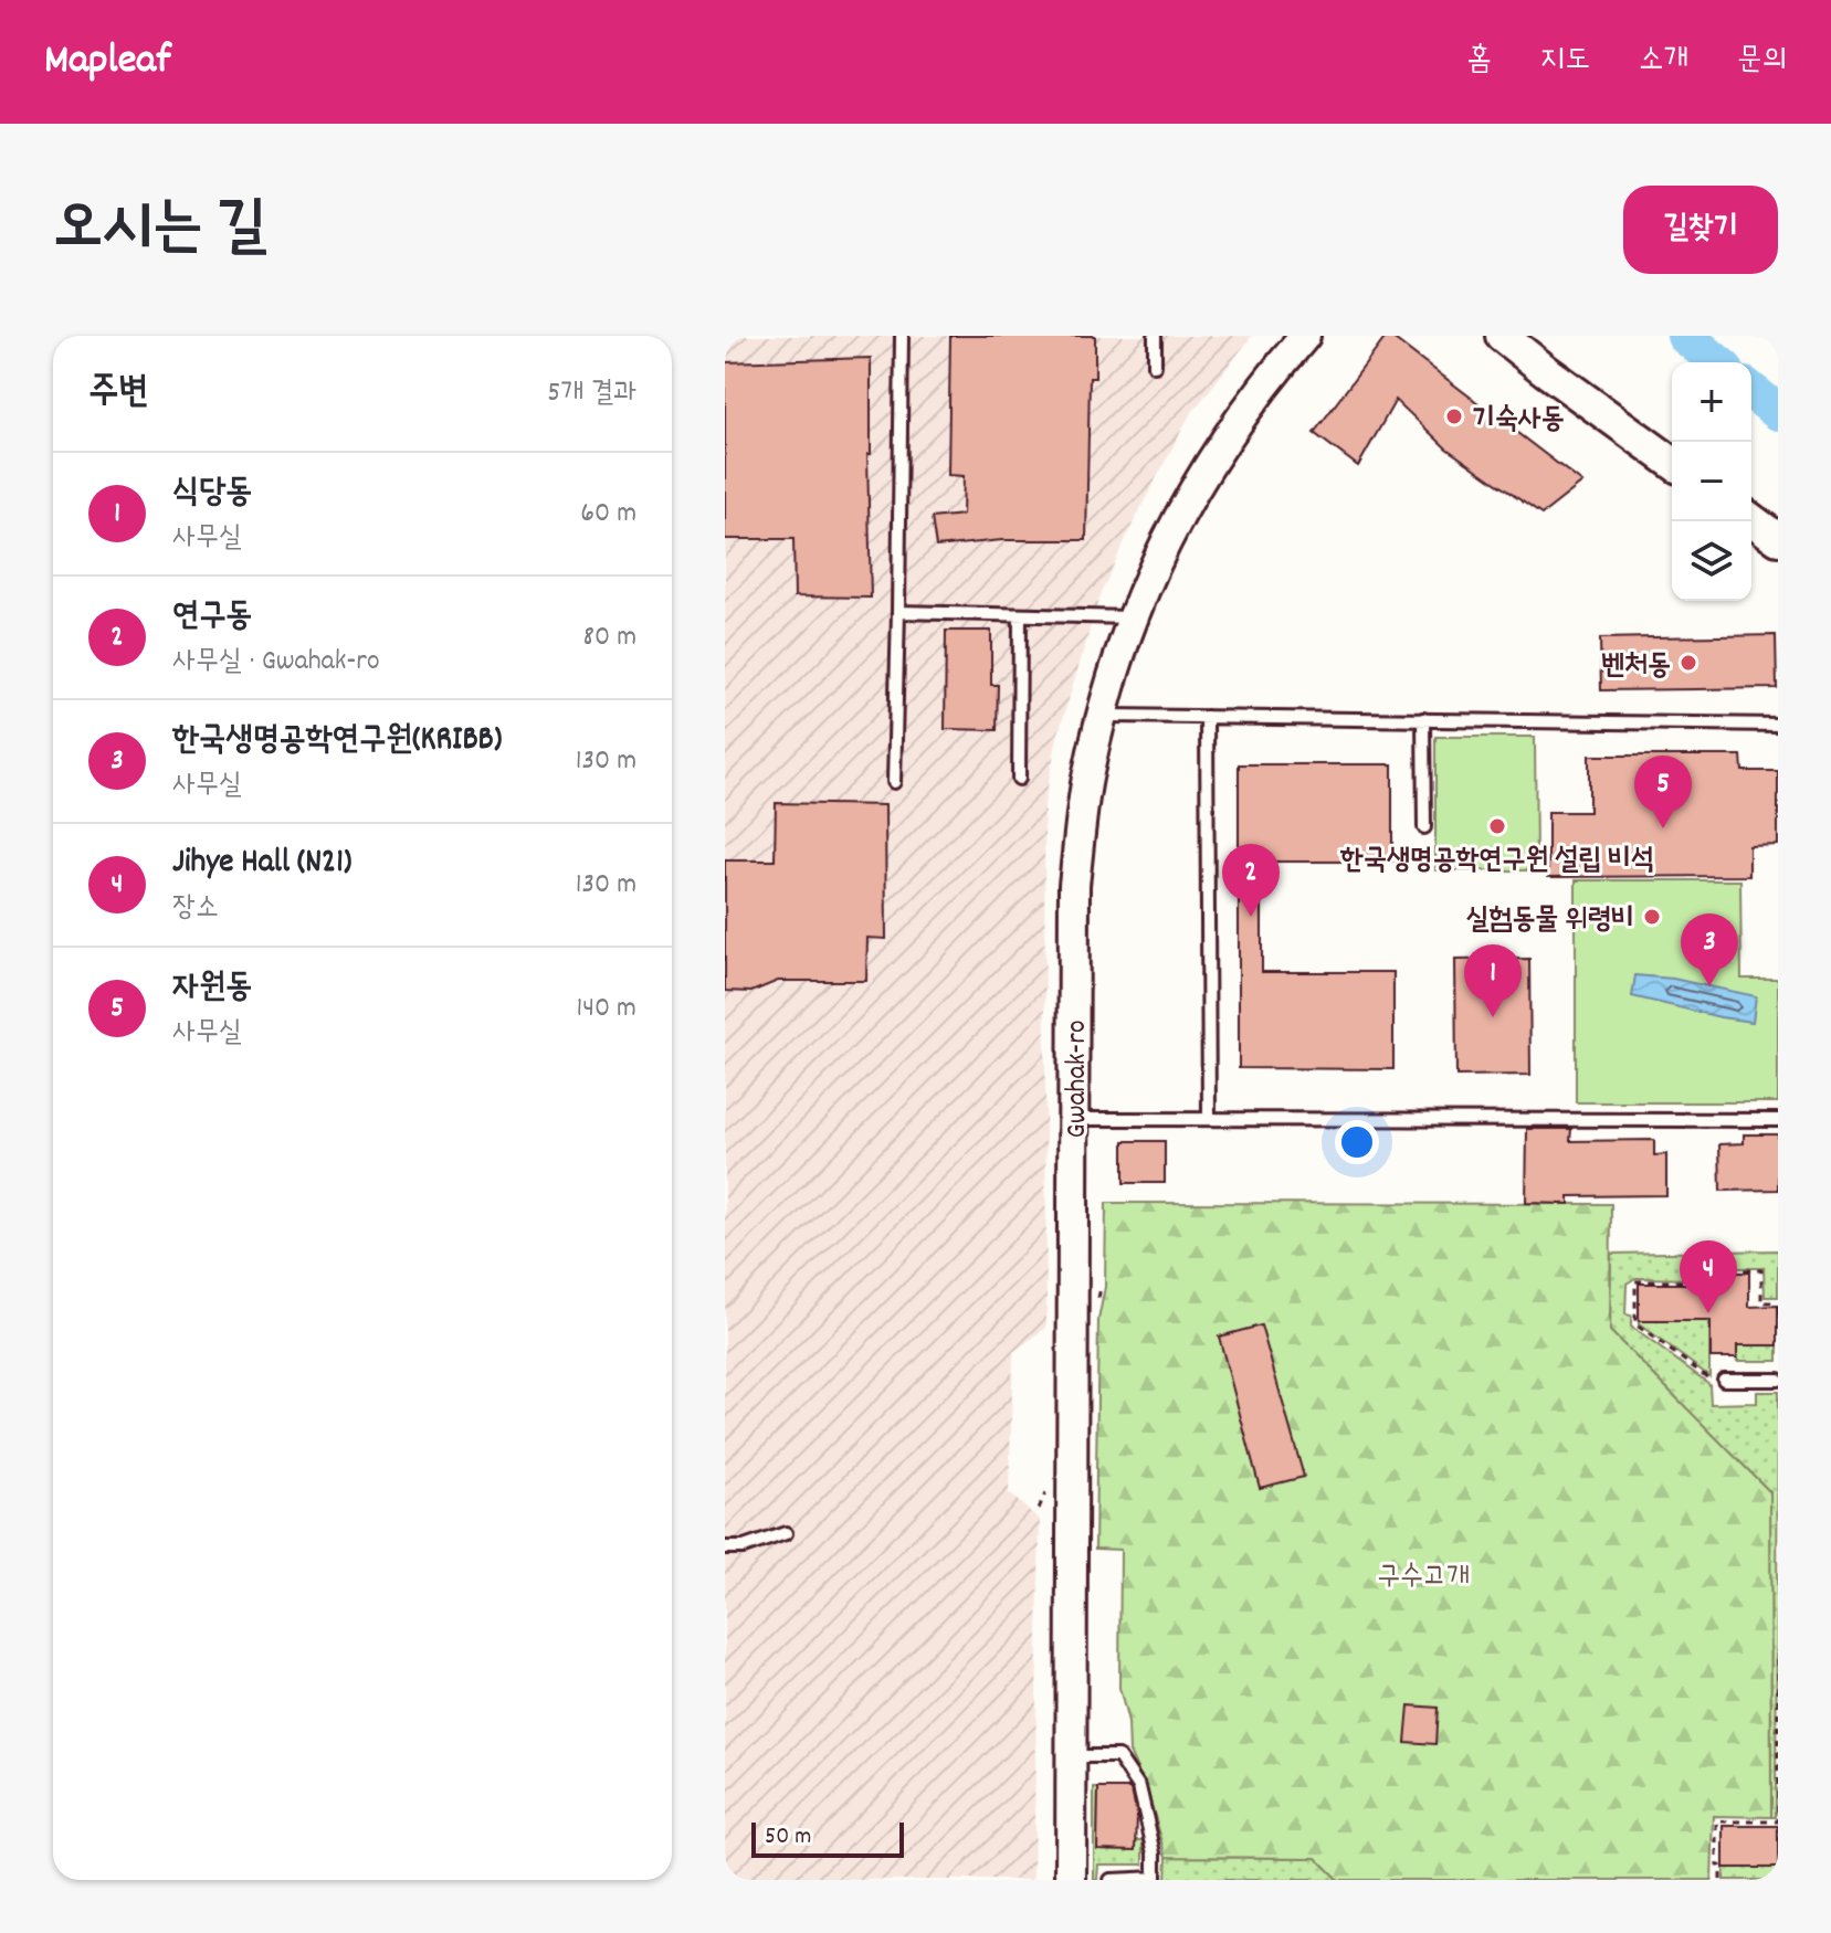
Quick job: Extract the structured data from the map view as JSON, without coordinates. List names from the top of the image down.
{
  "streets": {
    "street": ["Gwahak-ro"]
  },
  "parks": ["구수고개"],
  "places": [
    "기숙사동",
    "벤처동",
    "한국생명공학연구원 설립 비석",
    "실험동물 위령비"
  ],
  "scale_bar": "50 m",
  "page": {
    "header": "Mapleaf",
    "nav": [
      "홈",
      "지도",
      "소개",
      "문의"
    ],
    "title": "오시는 길",
    "buttons": "길찾기",
    "heading": ["주변", "5개 결과"],
    "map_buttons": ["+", "−"],
    "list": [
      {
        "mark": "1",
        "name": "식당동",
        "note": "사무실",
        "value": "60 m"
      },
      {
        "mark": "2",
        "name": "연구동",
        "note": "사무실 · Gwahak-ro",
        "value": "80 m"
      },
      {
        "mark": "3",
        "name": "한국생명공학연구원(KRIBB)",
        "note": "사무실",
        "value": "130 m"
      },
      {
        "mark": "4",
        "name": "Jihye Hall (N21)",
        "note": "장소",
        "value": "130 m"
      },
      {
        "mark": "5",
        "name": "자원동",
        "note": "사무실",
        "value": "140 m"
      }
    ],
    "pins": [
      "5",
      "2",
      "3",
      "1",
      "4"
    ],
    "scale": "50 m"
  }
}
